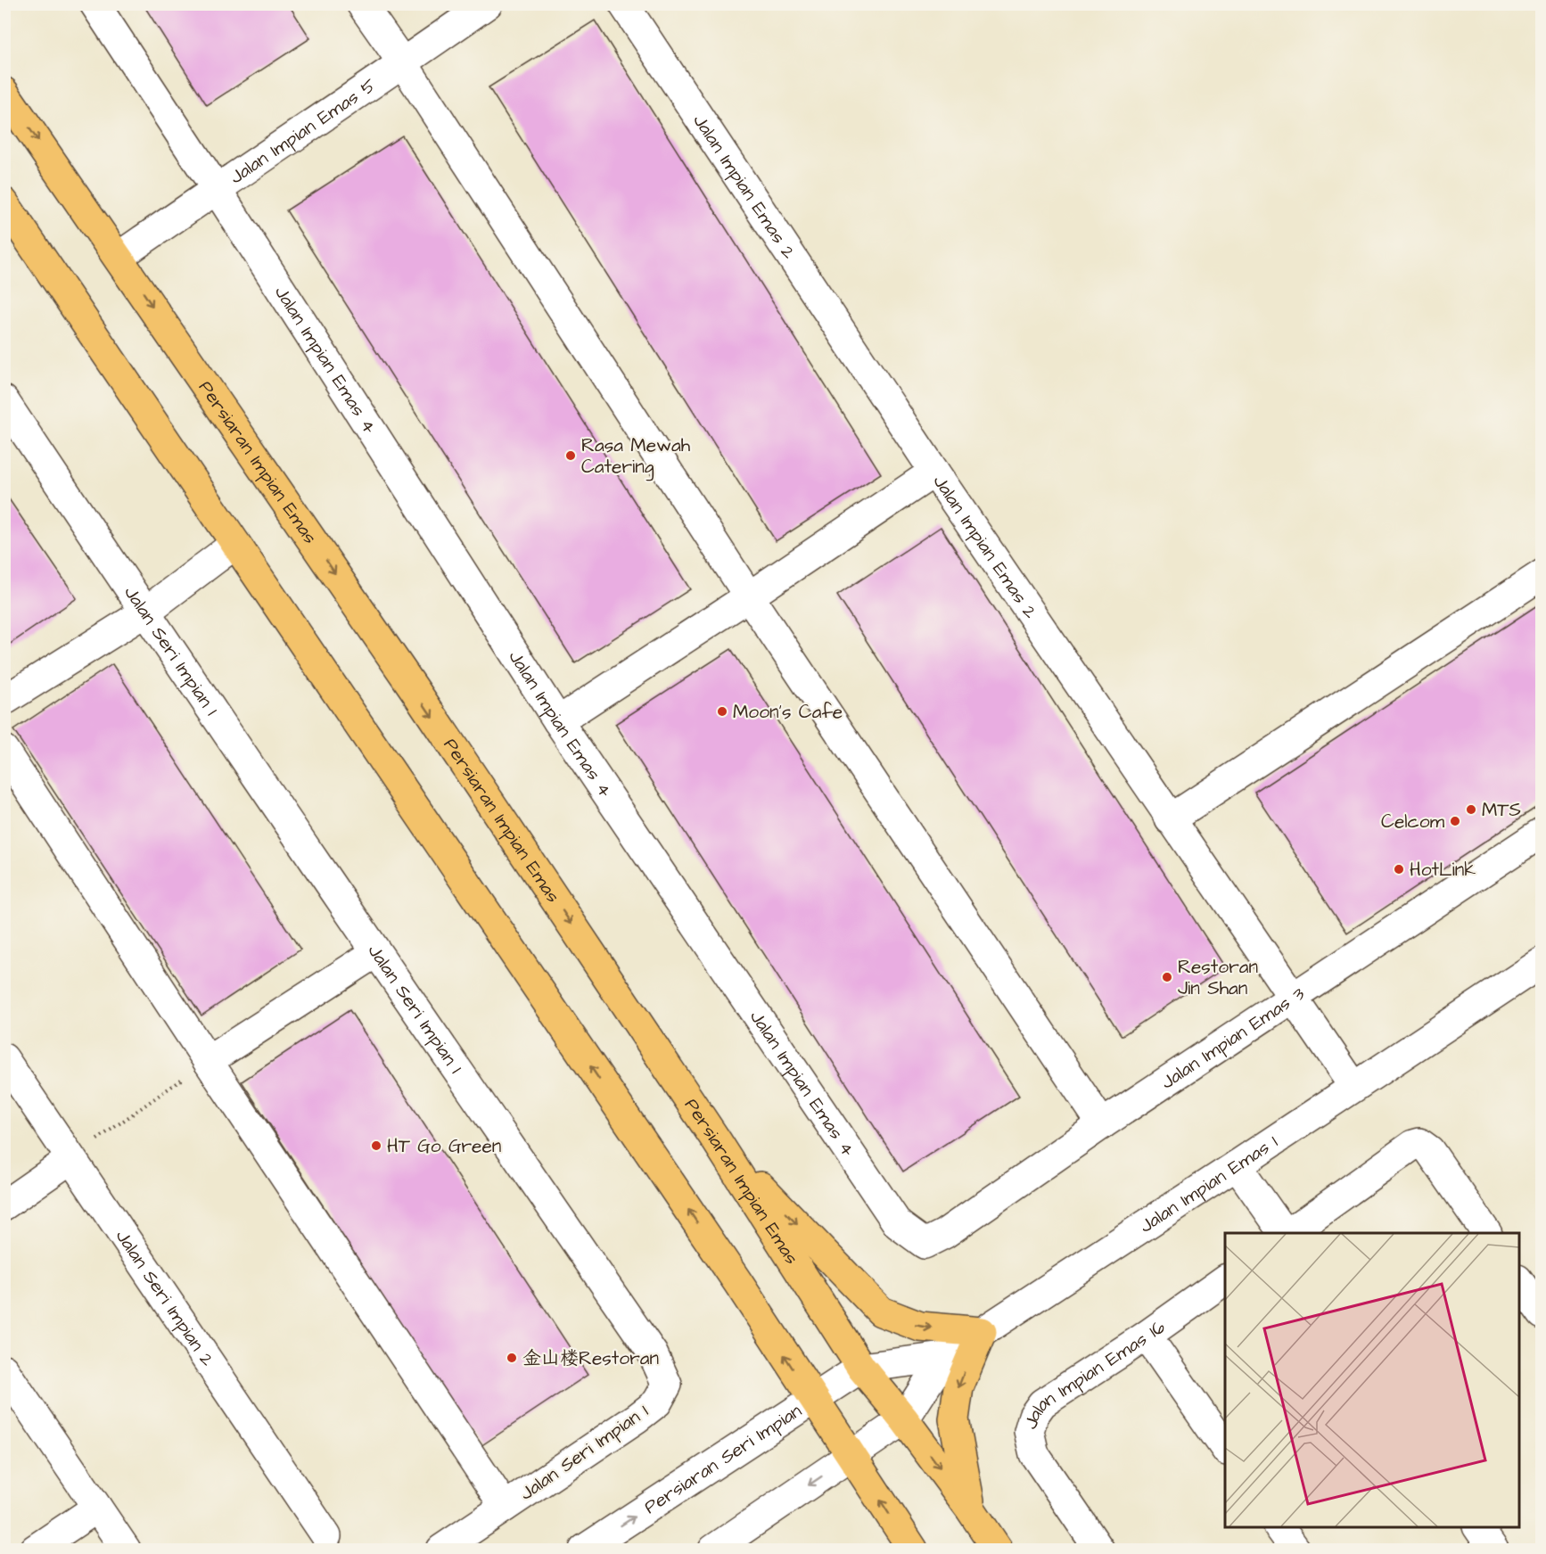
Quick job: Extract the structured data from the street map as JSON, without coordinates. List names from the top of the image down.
{
  "streets": {
    "main road": ["Persiaran Impian Emas"],
    "street": [
      "Jalan Impian Emas 5",
      "Jalan Impian Emas 2",
      "Jalan Impian Emas 4",
      "Jalan Seri Impian 1",
      "Jalan Impian Emas 3",
      "Jalan Impian Emas 1",
      "Jalan Seri Impian 2",
      "Jalan Impian Emas 16",
      "Persiaran Seri Impian"
    ]
  },
  "crossings": [
    ["Jalan Impian Emas 5", "Jalan Impian Emas 4"],
    ["Jalan Impian Emas 5", "Persiaran Impian Emas"],
    ["Jalan Impian Emas 2", "Jalan Impian Emas 3"],
    ["Jalan Impian Emas 2", "Jalan Impian Emas 1"],
    ["Jalan Impian Emas 4", "Jalan Impian Emas 3"],
    ["Persiaran Impian Emas", "Jalan Impian Emas 1"],
    ["Persiaran Impian Emas", "Persiaran Seri Impian"],
    ["Jalan Impian Emas 1", "Persiaran Seri Impian"]
  ],
  "places": [
    "Rasa Mewah Catering",
    "Moon's Cafe",
    "MTS",
    "Celcom",
    "HotLink",
    "Restoran Jin Shan",
    "HT Go Green",
    "金山楼Restoran"
  ]
}
